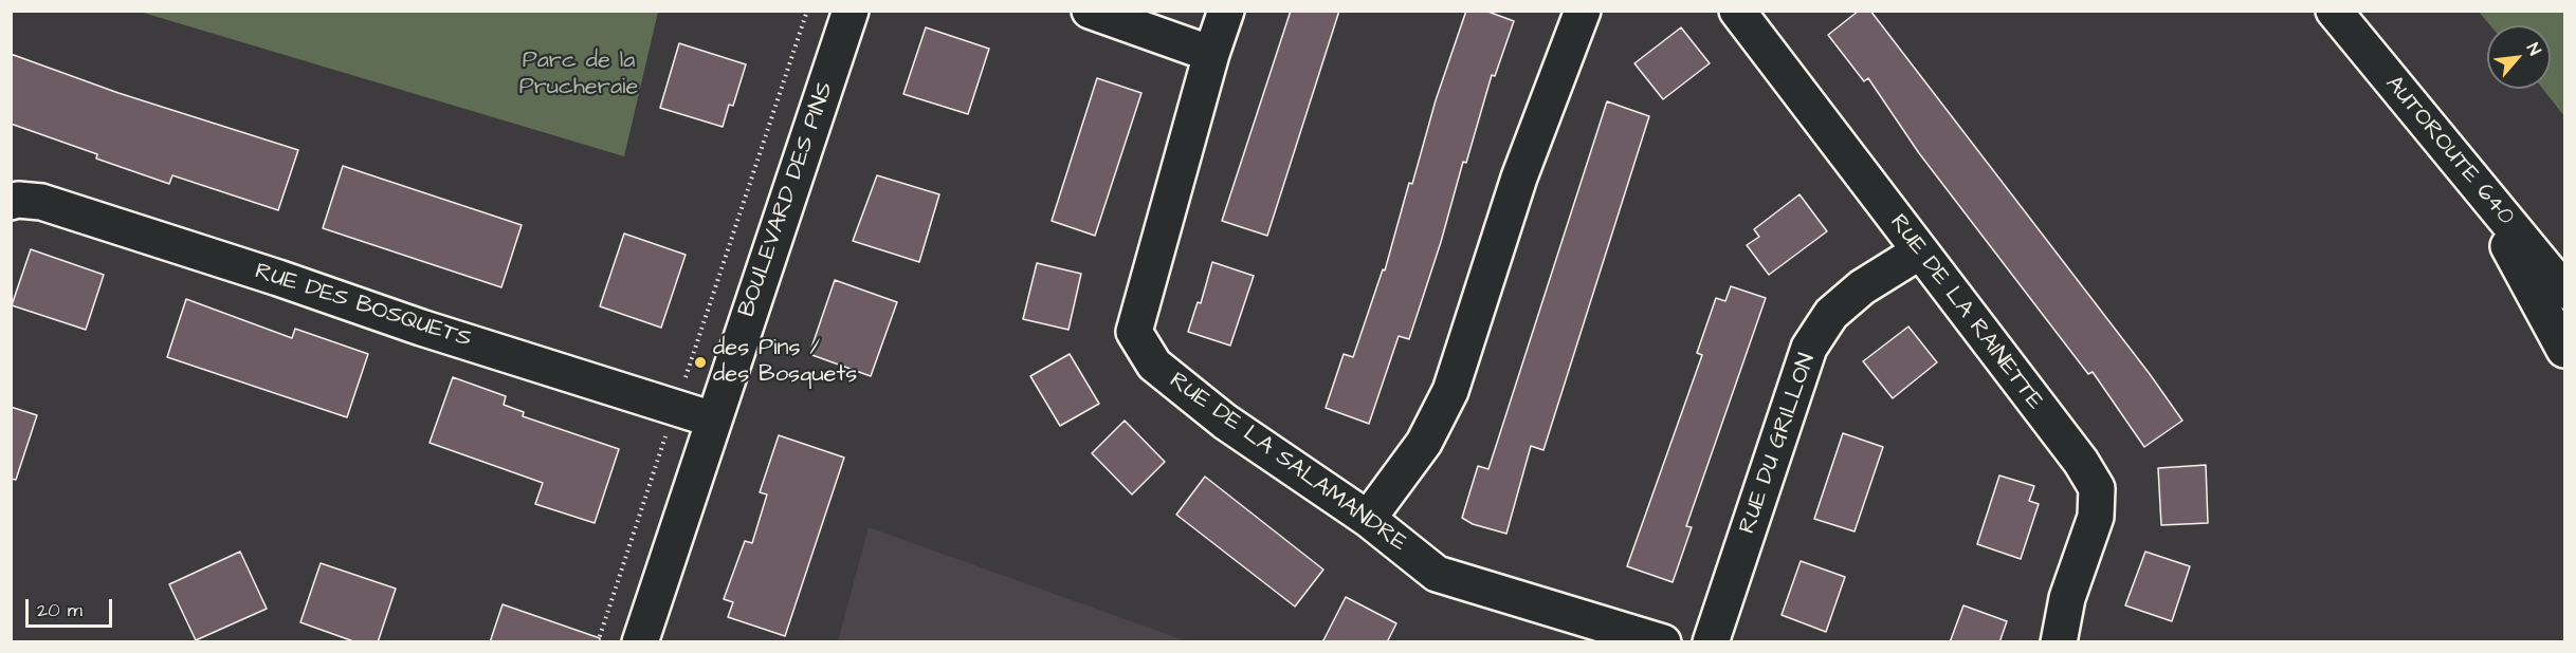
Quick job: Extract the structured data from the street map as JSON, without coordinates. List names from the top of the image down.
{
  "streets": {
    "main road": [
      "AUTOROUTE 640",
      "BOULEVARD DES PINS",
      "RUE DES BOSQUETS",
      "RUE DE LA RAINETTE",
      "RUE DU GRILLON",
      "RUE DE LA SALAMANDRE"
    ]
  },
  "crossings": [
    ["BOULEVARD DES PINS", "RUE DES BOSQUETS"],
    ["RUE DE LA RAINETTE", "RUE DU GRILLON"]
  ],
  "parks": ["Parc de la Prucheraie"],
  "places": ["des Pins / des Bosquets"],
  "scale_bar": "20 m",
  "north": "top right"
}
